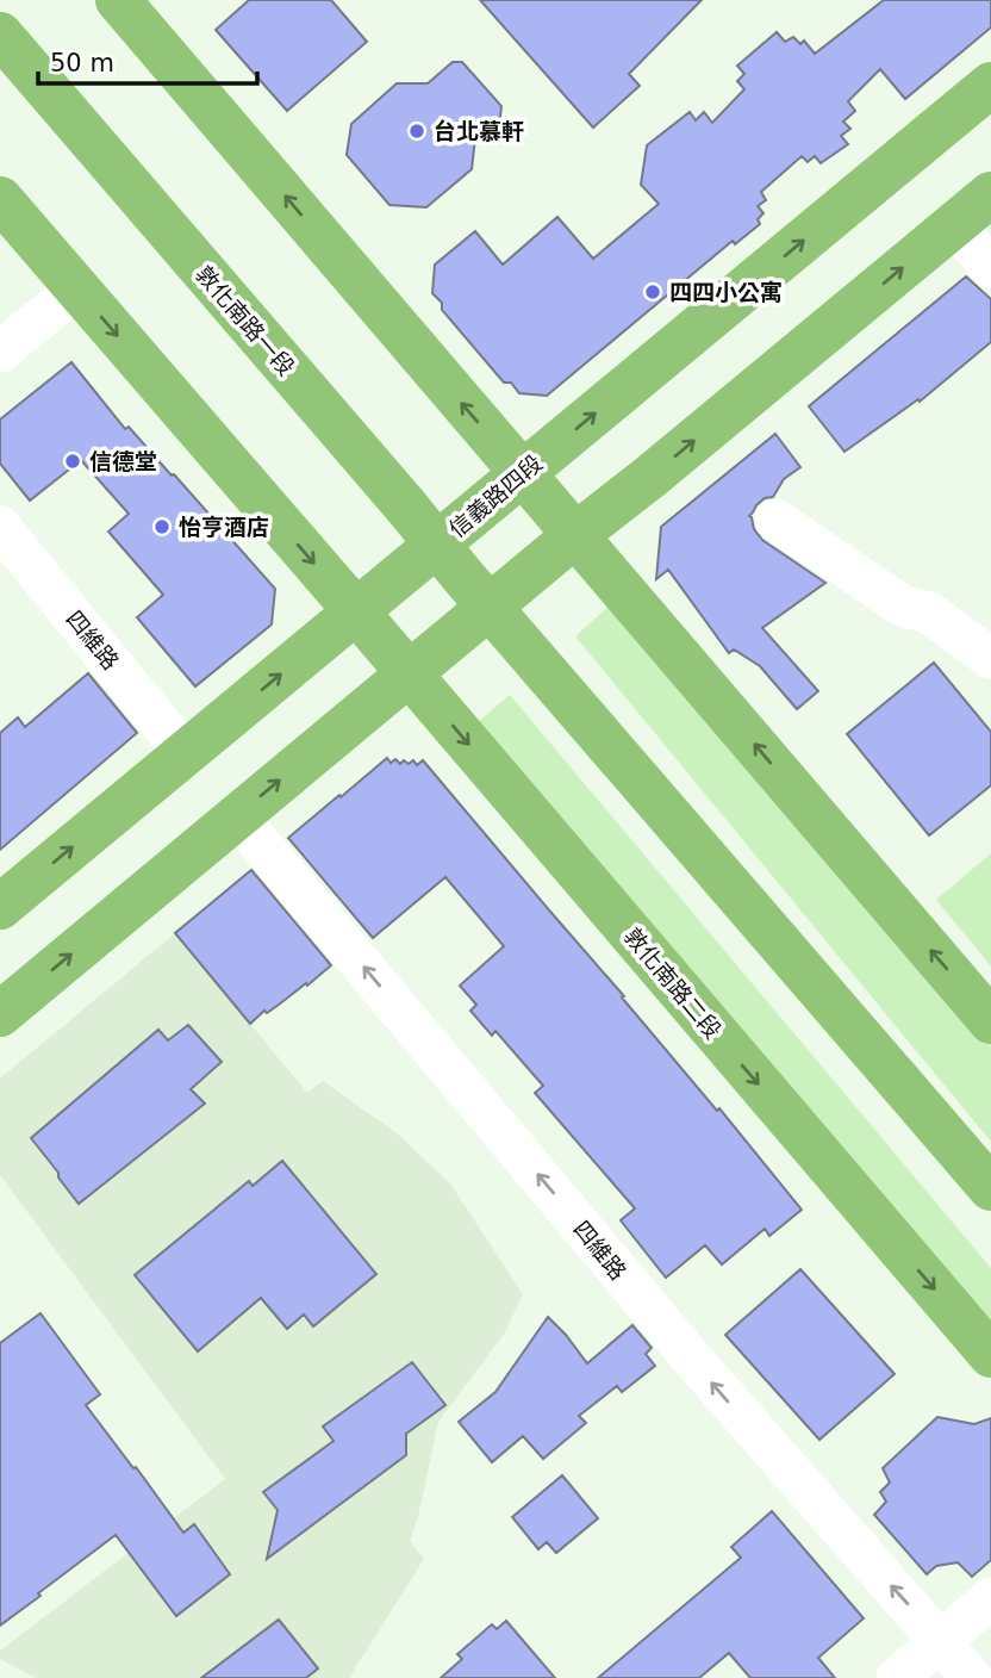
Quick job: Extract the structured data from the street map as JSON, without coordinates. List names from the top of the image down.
{
  "streets": {
    "main road": ["敦化南路一段", "信義路四段", "敦化南路二段"],
    "street": ["四維路"]
  },
  "crossings": [
    ["敦化南路一段", "信義路四段"],
    ["信義路四段", "四維路"],
    ["信義路四段", "敦化南路二段"]
  ],
  "one_way": ["四維路"],
  "places": [
    "台北慕軒",
    "四四小公寓",
    "信德堂",
    "怡亨酒店"
  ],
  "scale_bar": "50 m"
}
